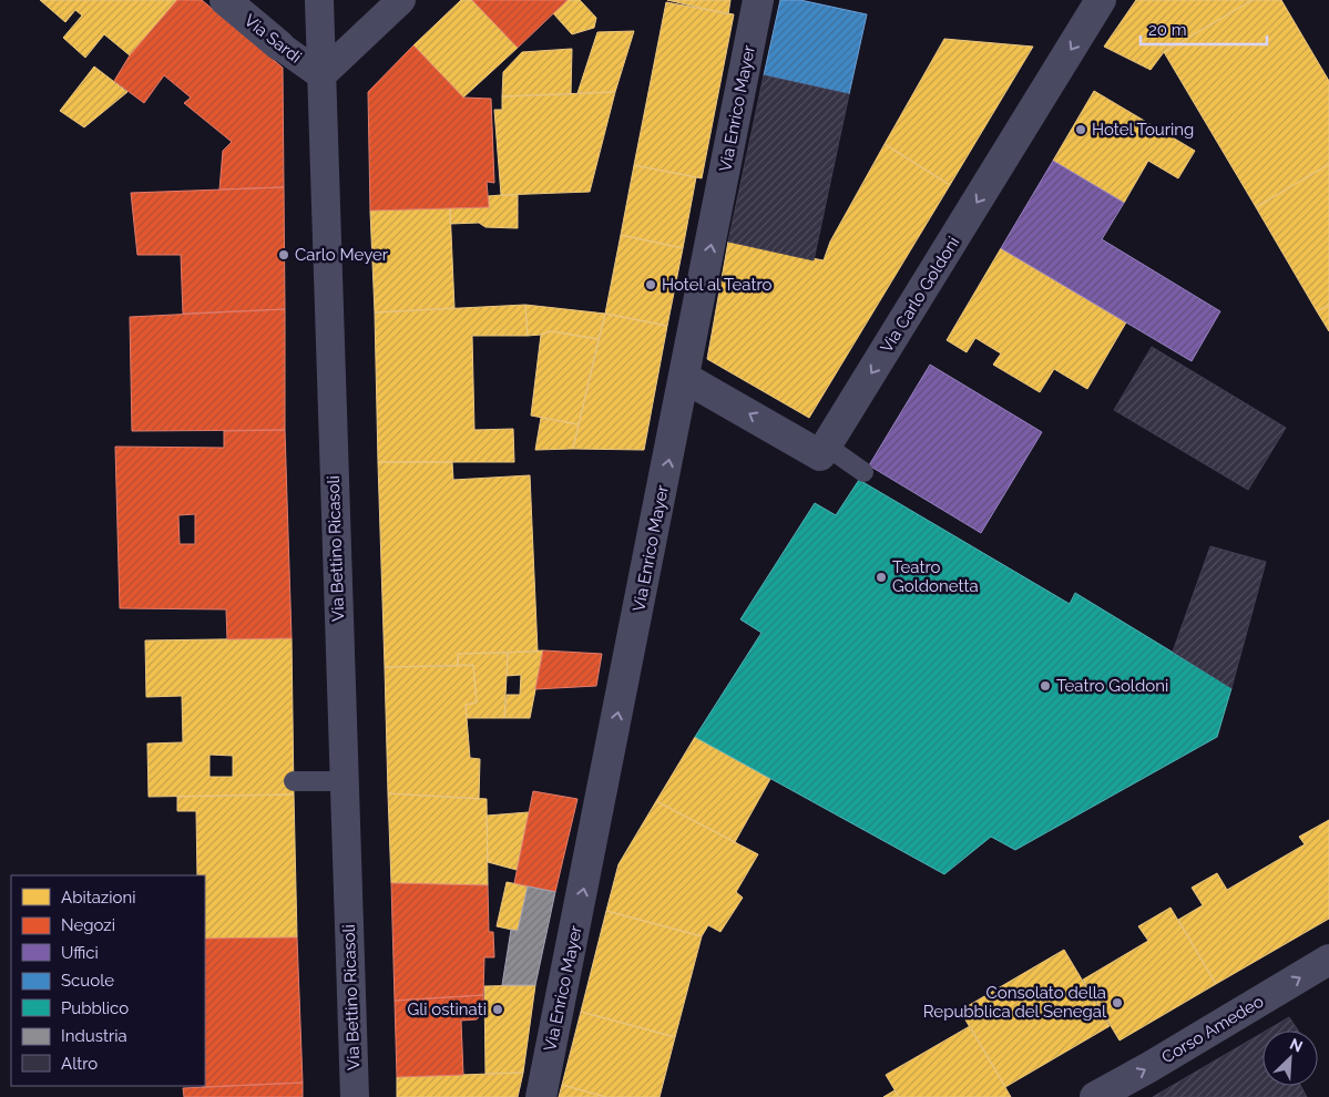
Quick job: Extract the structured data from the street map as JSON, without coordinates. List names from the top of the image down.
{
  "streets": {
    "street": [
      "Via Sardi",
      "Via Enrico Mayer",
      "Via Carlo Goldoni",
      "Via Bettino Ricasoli",
      "Corso Amedeo"
    ]
  },
  "crossings": [
    ["Via Sardi", "Via Bettino Ricasoli"]
  ],
  "one_way": ["Via Enrico Mayer", "Via Carlo Goldoni", "Corso Amedeo"],
  "places": [
    "Hotel Touring",
    "Carlo Meyer",
    "Hotel al Teatro",
    "Teatro Goldonetta",
    "Teatro Goldoni",
    "Consolato della Repubblica del Senegal",
    "Gli ostinati"
  ],
  "legend": [
    "Abitazioni",
    "Negozi",
    "Uffici",
    "Scuole",
    "Pubblico",
    "Industria",
    "Altro"
  ],
  "scale_bar": "20 m",
  "north": "top right"
}
